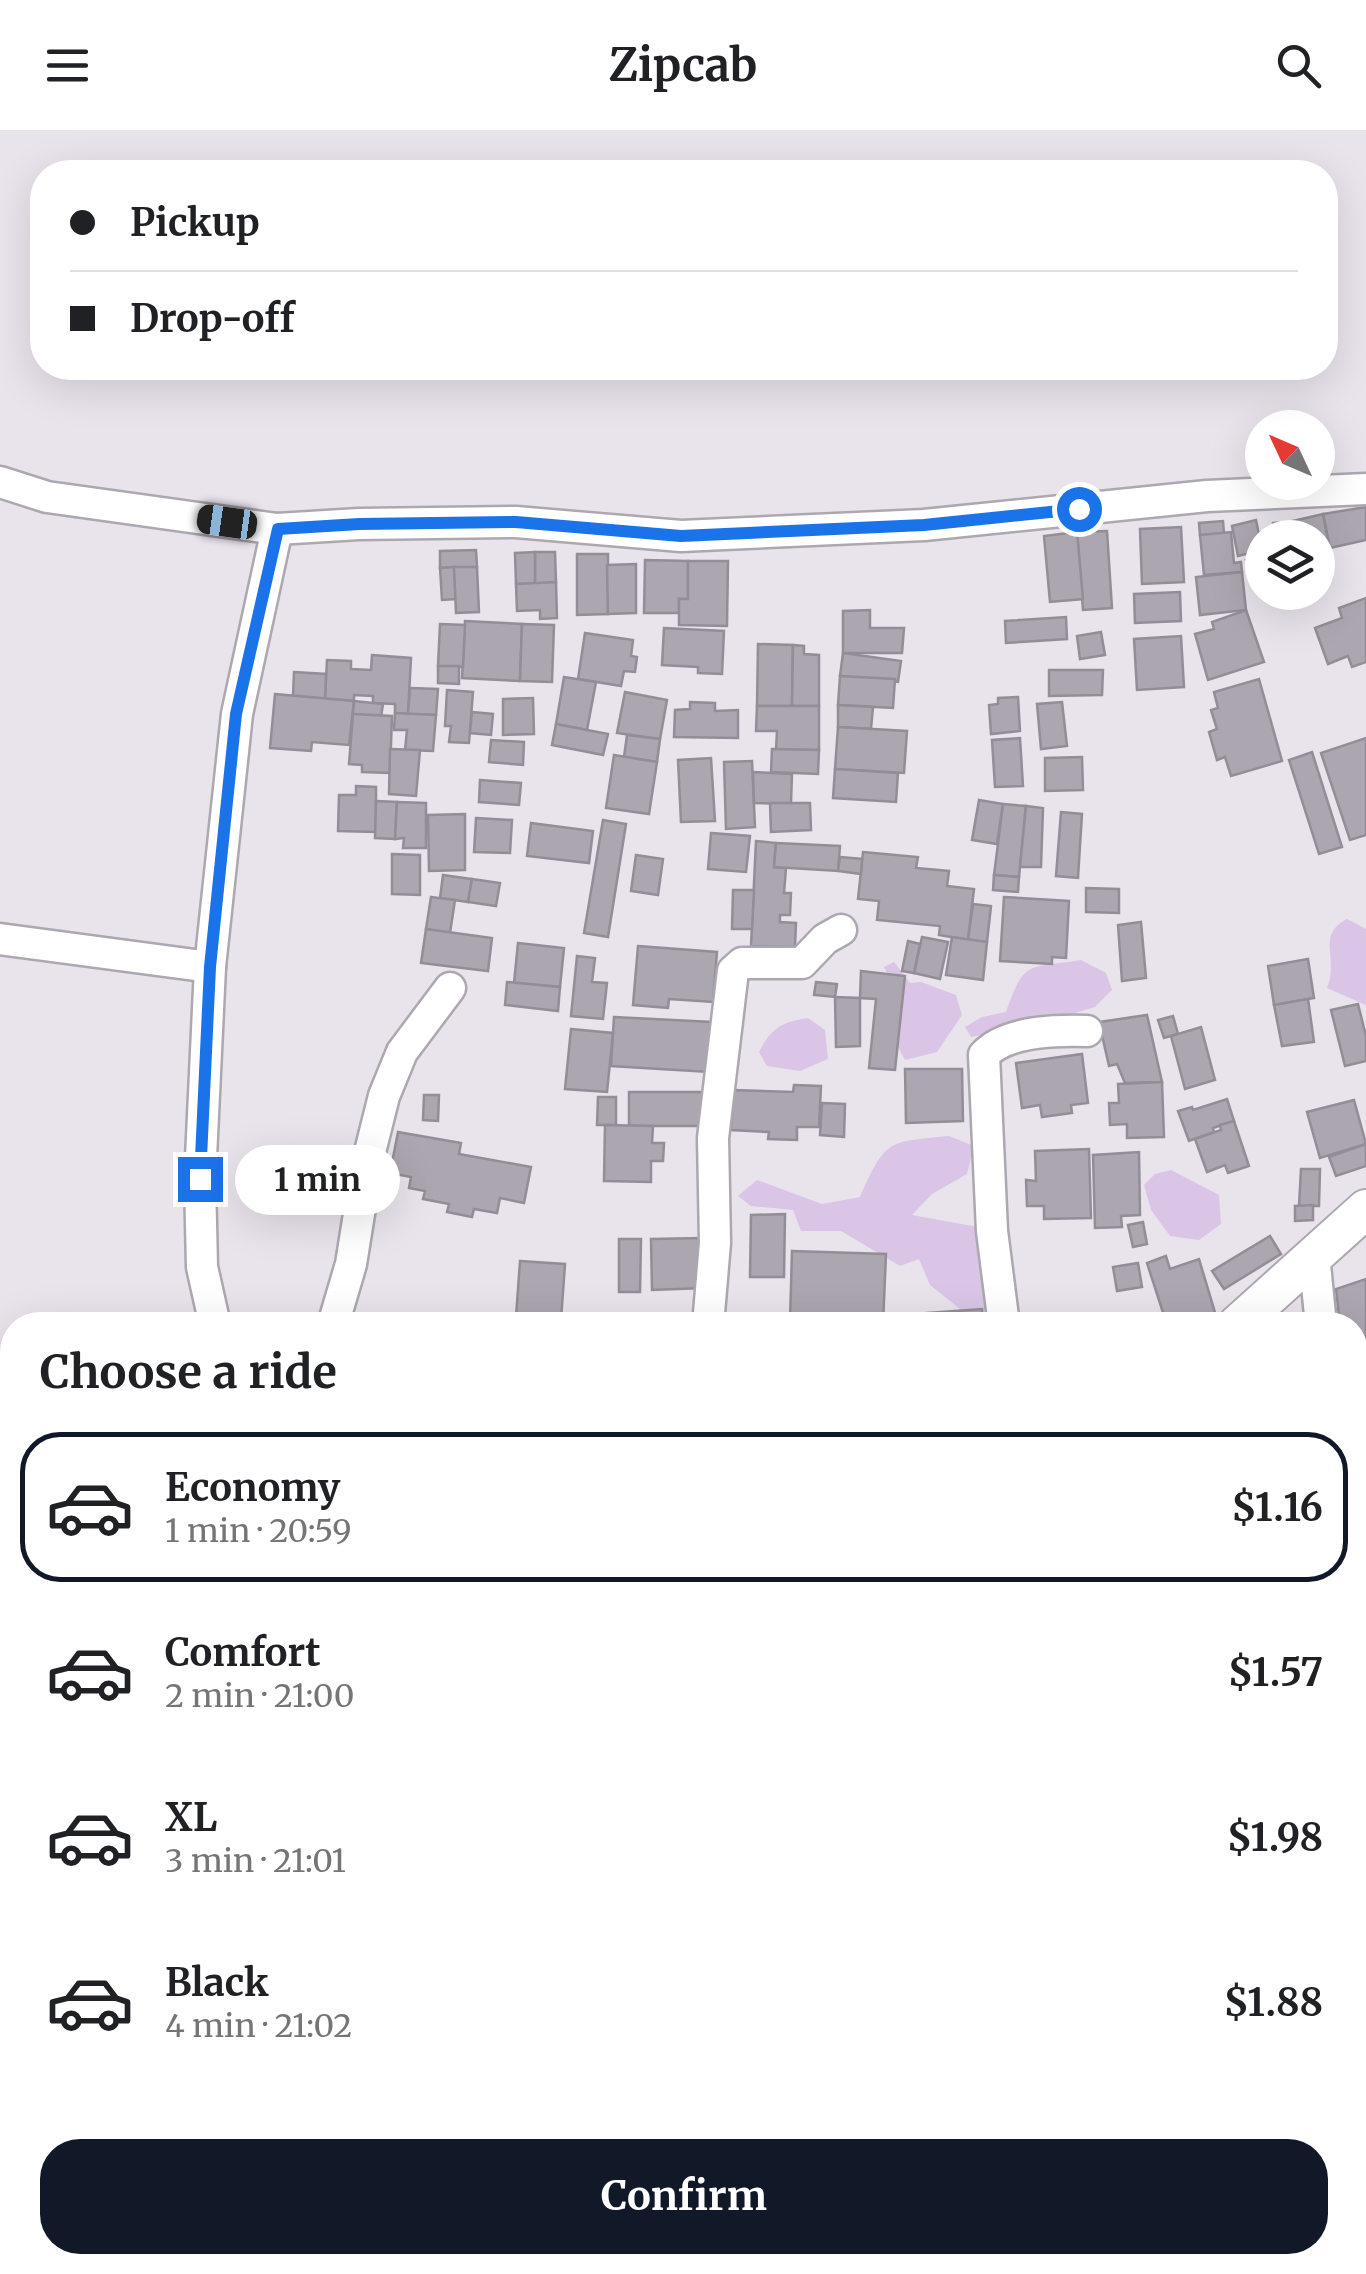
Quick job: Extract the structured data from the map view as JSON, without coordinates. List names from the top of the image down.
{
  "north": "top left",
  "page": {
    "header": "Zipcab",
    "banner": ["Pickup", "Drop-off"],
    "bubble": "1 min",
    "heading": "Choose a ride",
    "list": [
      {
        "name": "Economy",
        "note": "1 min · 20:59",
        "value": "$1.16"
      },
      {
        "name": "Comfort",
        "note": "2 min · 21:00",
        "value": "$1.57"
      },
      {
        "name": "XL",
        "note": "3 min · 21:01",
        "value": "$1.98"
      },
      {
        "name": "Black",
        "note": "4 min · 21:02",
        "value": "$1.88"
      }
    ],
    "buttons": "Confirm"
  }
}
